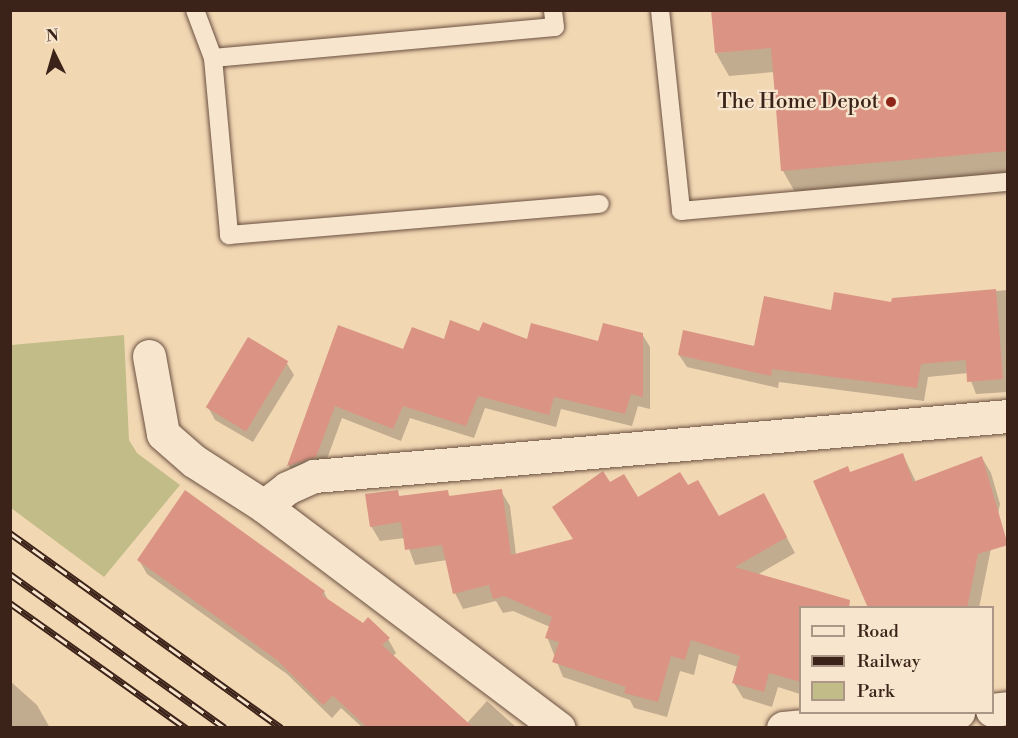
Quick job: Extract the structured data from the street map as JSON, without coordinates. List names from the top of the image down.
{
  "places": ["The Home Depot"],
  "legend": ["Road", "Railway", "Park"],
  "north": "top"
}
